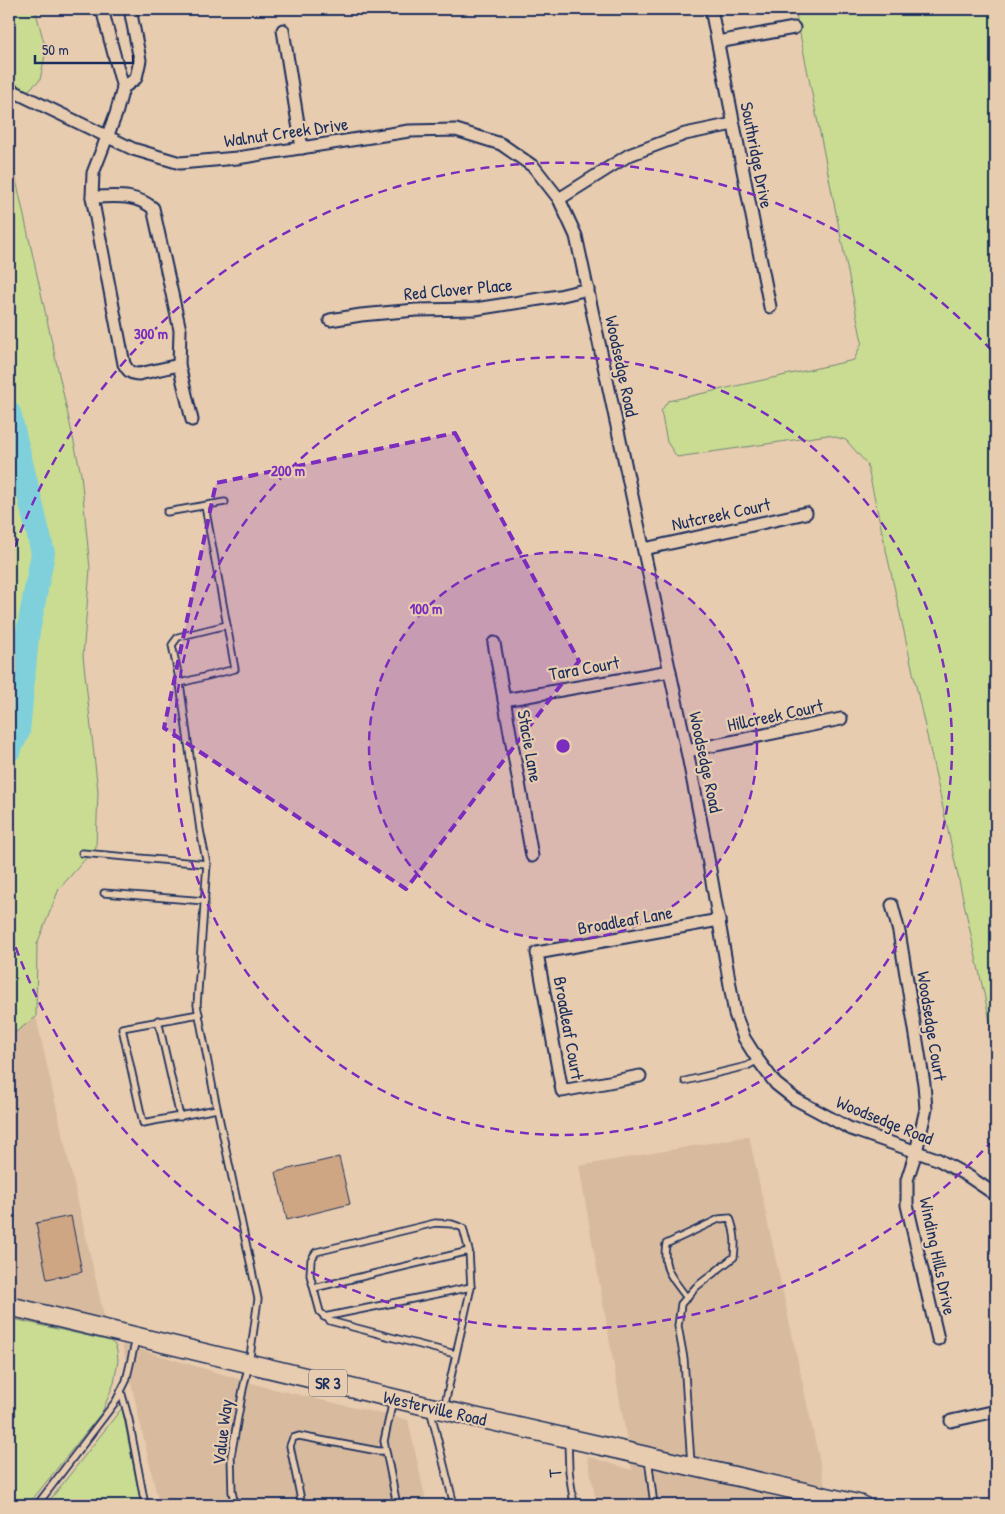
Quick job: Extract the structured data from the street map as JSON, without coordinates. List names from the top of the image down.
{
  "streets": {
    "main road": ["SR 3", "Westerville Road"],
    "street": [
      "Walnut Creek Drive",
      "Southridge Drive",
      "Red Clover Place",
      "Woodsedge Road",
      "Nutcreek Court",
      "Tara Court",
      "Hillcreek Court",
      "Stacie Lane",
      "Broadleaf Lane",
      "Woodsedge Court",
      "Broadleaf Court",
      "Winding Hills Drive"
    ],
    "lane": ["Value Way", "T"]
  },
  "crossings": [
    ["Walnut Creek Drive", "Woodsedge Road"],
    ["Red Clover Place", "Woodsedge Road"],
    ["Woodsedge Road", "Nutcreek Court"],
    ["Woodsedge Road", "Tara Court"],
    ["Woodsedge Road", "Hillcreek Court"],
    ["Woodsedge Road", "Broadleaf Lane"],
    ["Woodsedge Road", "Woodsedge Court"],
    ["Woodsedge Road", "Winding Hills Drive"],
    ["Tara Court", "Stacie Lane"],
    ["Broadleaf Lane", "Broadleaf Court"],
    ["Woodsedge Court", "Winding Hills Drive"],
    ["Westerville Road", "Value Way"],
    ["Westerville Road", "T"]
  ],
  "scale_bar": "50 m",
  "rings": ["300 m", "200 m", "100 m"]
}
